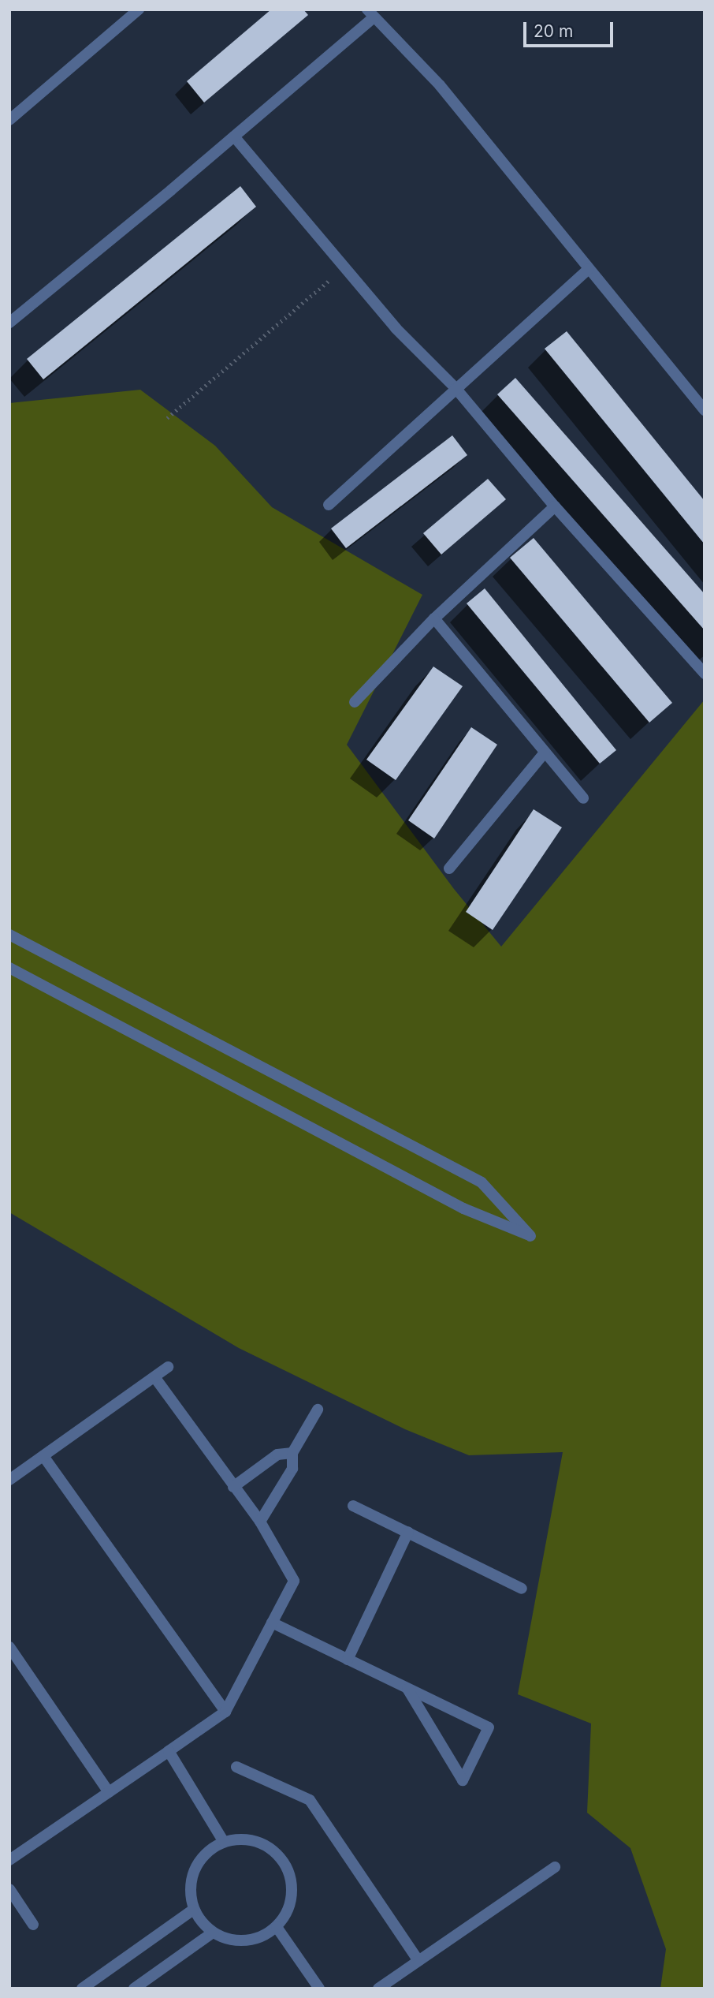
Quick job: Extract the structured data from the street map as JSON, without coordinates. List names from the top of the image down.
{
  "scale_bar": "20 m"
}
